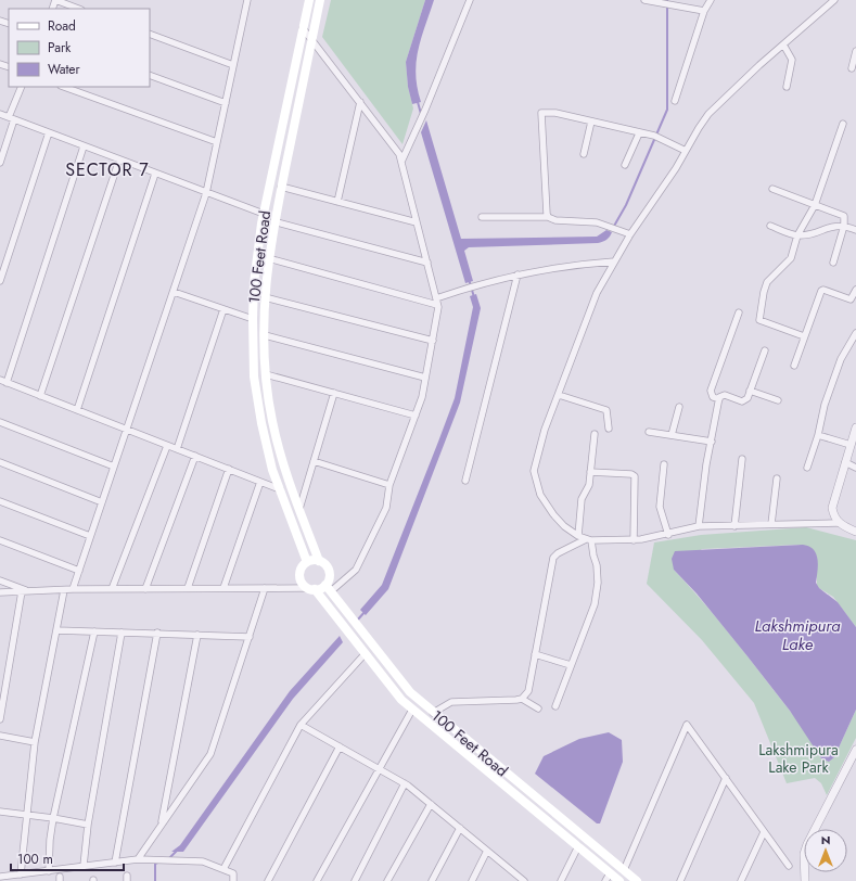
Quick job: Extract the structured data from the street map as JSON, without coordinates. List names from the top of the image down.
{
  "streets": {
    "main road": ["100 Feet Road"]
  },
  "districts": ["SECTOR 7"],
  "water": ["Lakshmipura Lake"],
  "parks": ["Lakshmipura Lake Park"],
  "legend": ["Road", "Park", "Water"],
  "scale_bar": "100 m",
  "north": "top"
}
